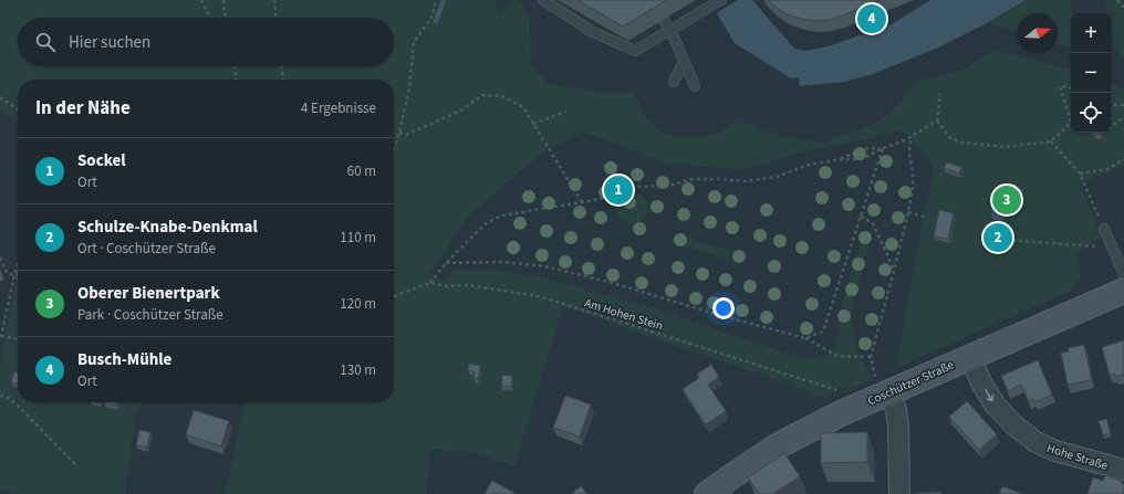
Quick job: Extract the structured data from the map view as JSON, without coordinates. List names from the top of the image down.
{
  "streets": {
    "street": ["Coschützer Straße", "Hohe Straße"],
    "path": ["Am Hohen Stein"]
  },
  "crossings": [
    ["Coschützer Straße", "Hohe Straße"]
  ],
  "one_way": ["Hohe Straße"],
  "north": "right",
  "page": {
    "pins": [
      "4",
      "1",
      "3",
      "2"
    ],
    "map_buttons": ["+", "−"],
    "search": "Hier suchen",
    "heading": ["In der Nähe", "4 Ergebnisse"],
    "list": [
      {
        "mark": "1",
        "name": "Sockel",
        "note": "Ort",
        "value": "60 m"
      },
      {
        "mark": "2",
        "name": "Schulze-Knabe-Denkmal",
        "note": "Ort · Coschützer Straße",
        "value": "110 m"
      },
      {
        "mark": "3",
        "name": "Oberer Bienertpark",
        "note": "Park · Coschützer Straße",
        "value": "120 m"
      },
      {
        "mark": "4",
        "name": "Busch-Mühle",
        "note": "Ort",
        "value": "130 m"
      }
    ]
  }
}
